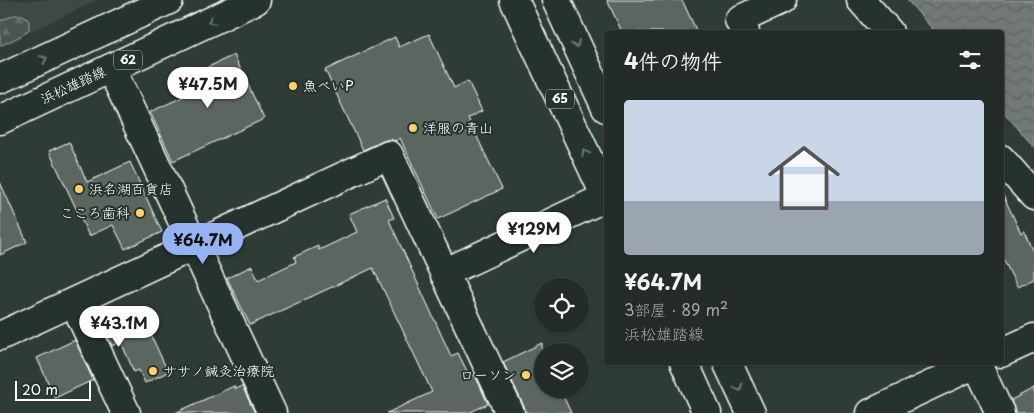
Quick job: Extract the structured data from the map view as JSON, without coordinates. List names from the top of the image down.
{
  "streets": {
    "street": ["62", "浜松雄踏線", "65"]
  },
  "places": [
    "魚べいP",
    "洋服の青山",
    "浜名湖百貨店",
    "こころ歯科",
    "ササノ鍼灸治療院",
    "ローソン"
  ],
  "scale_bar": "20 m",
  "page": {
    "heading": "4件の物件",
    "price": [
      "¥47.5M",
      "¥129M",
      "¥64.7M",
      "¥43.1M"
    ],
    "list": [
      {
        "name": "¥64.7M",
        "note": "3部屋 · 89 m² · 浜松雄踏線"
      }
    ],
    "scale": "20 m"
  }
}
